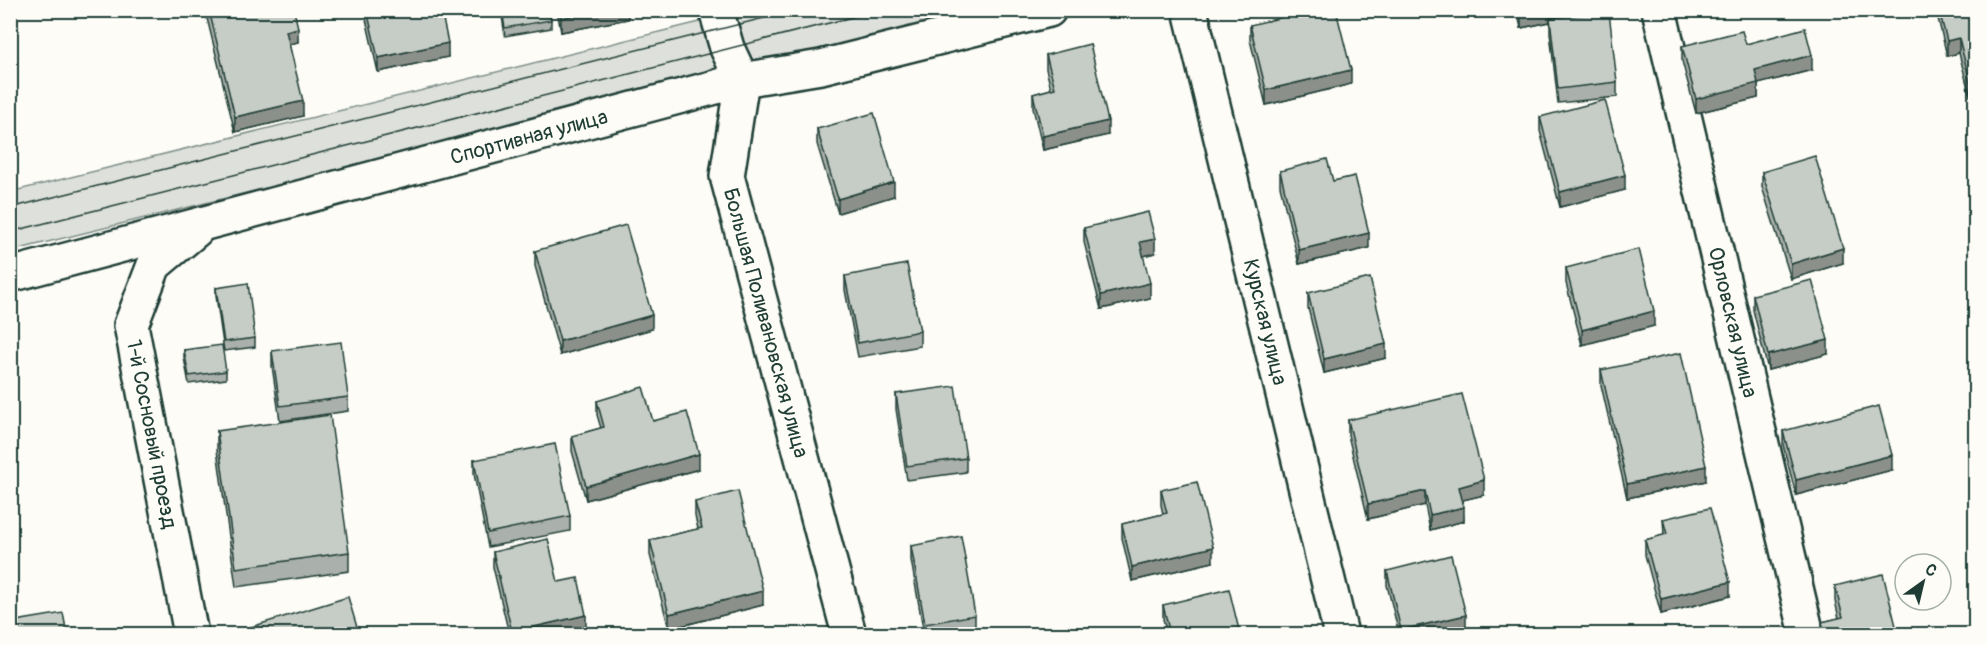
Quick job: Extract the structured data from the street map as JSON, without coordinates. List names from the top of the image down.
{
  "streets": {
    "street": [
      "Спортивная улица",
      "Большая Поливановская улица",
      "Курская улица",
      "Орловская улица",
      "1-й Сосновый проезд"
    ]
  },
  "crossings": [
    ["Спортивная улица", "Большая Поливановская улица"],
    ["Спортивная улица", "1-й Сосновый проезд"]
  ],
  "north": "top right"
}
